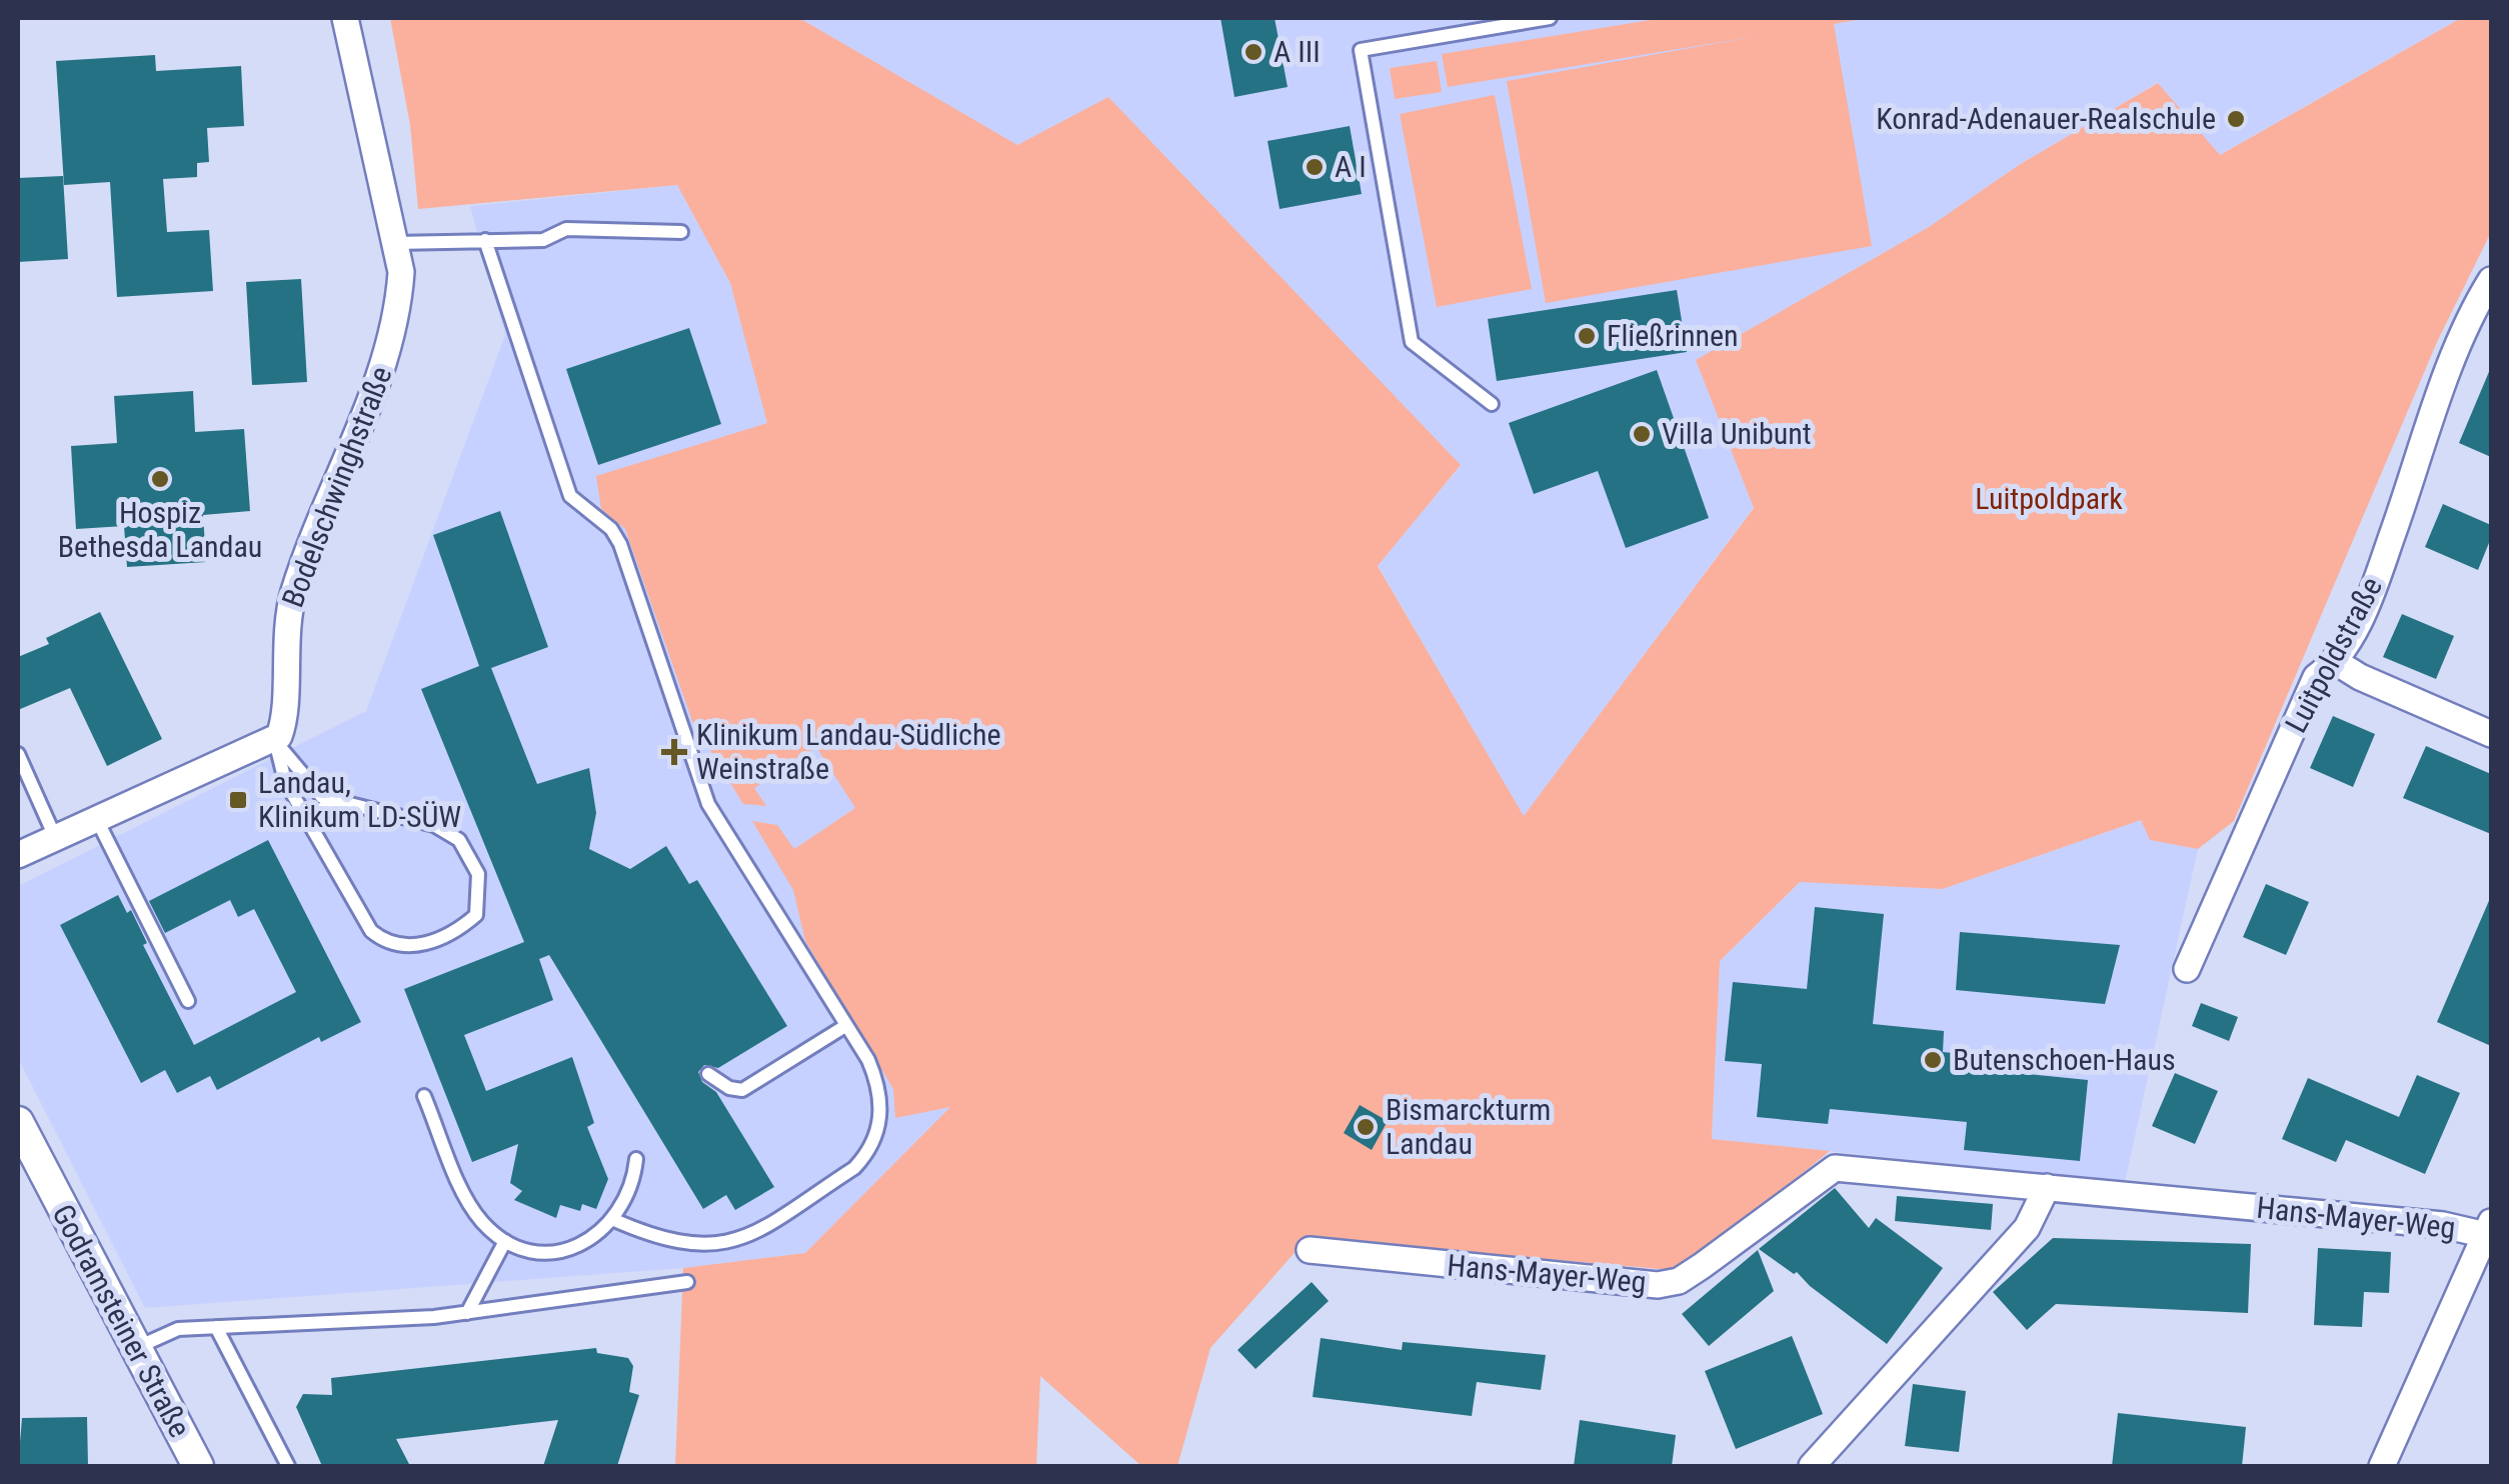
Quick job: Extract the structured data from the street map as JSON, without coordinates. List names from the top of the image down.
{
  "streets": {
    "street": [
      "Bodelschwinghstraße",
      "Luitpoldstraße",
      "Hans-Mayer-Weg",
      "Godramsteiner Straße"
    ]
  },
  "parks": ["Luitpoldpark"],
  "places": {
    "other": [
      "A III",
      "Konrad-Adenauer-Realschule",
      "A I",
      "Fließrinnen",
      "Villa Unibunt",
      "Hospiz Bethesda Landau",
      "Butenschoen-Haus",
      "Bismarckturm Landau"
    ],
    "health": ["Klinikum Landau-Südliche Weinstraße"],
    "transit": ["Landau, Klinikum LD-SÜW"]
  }
}
